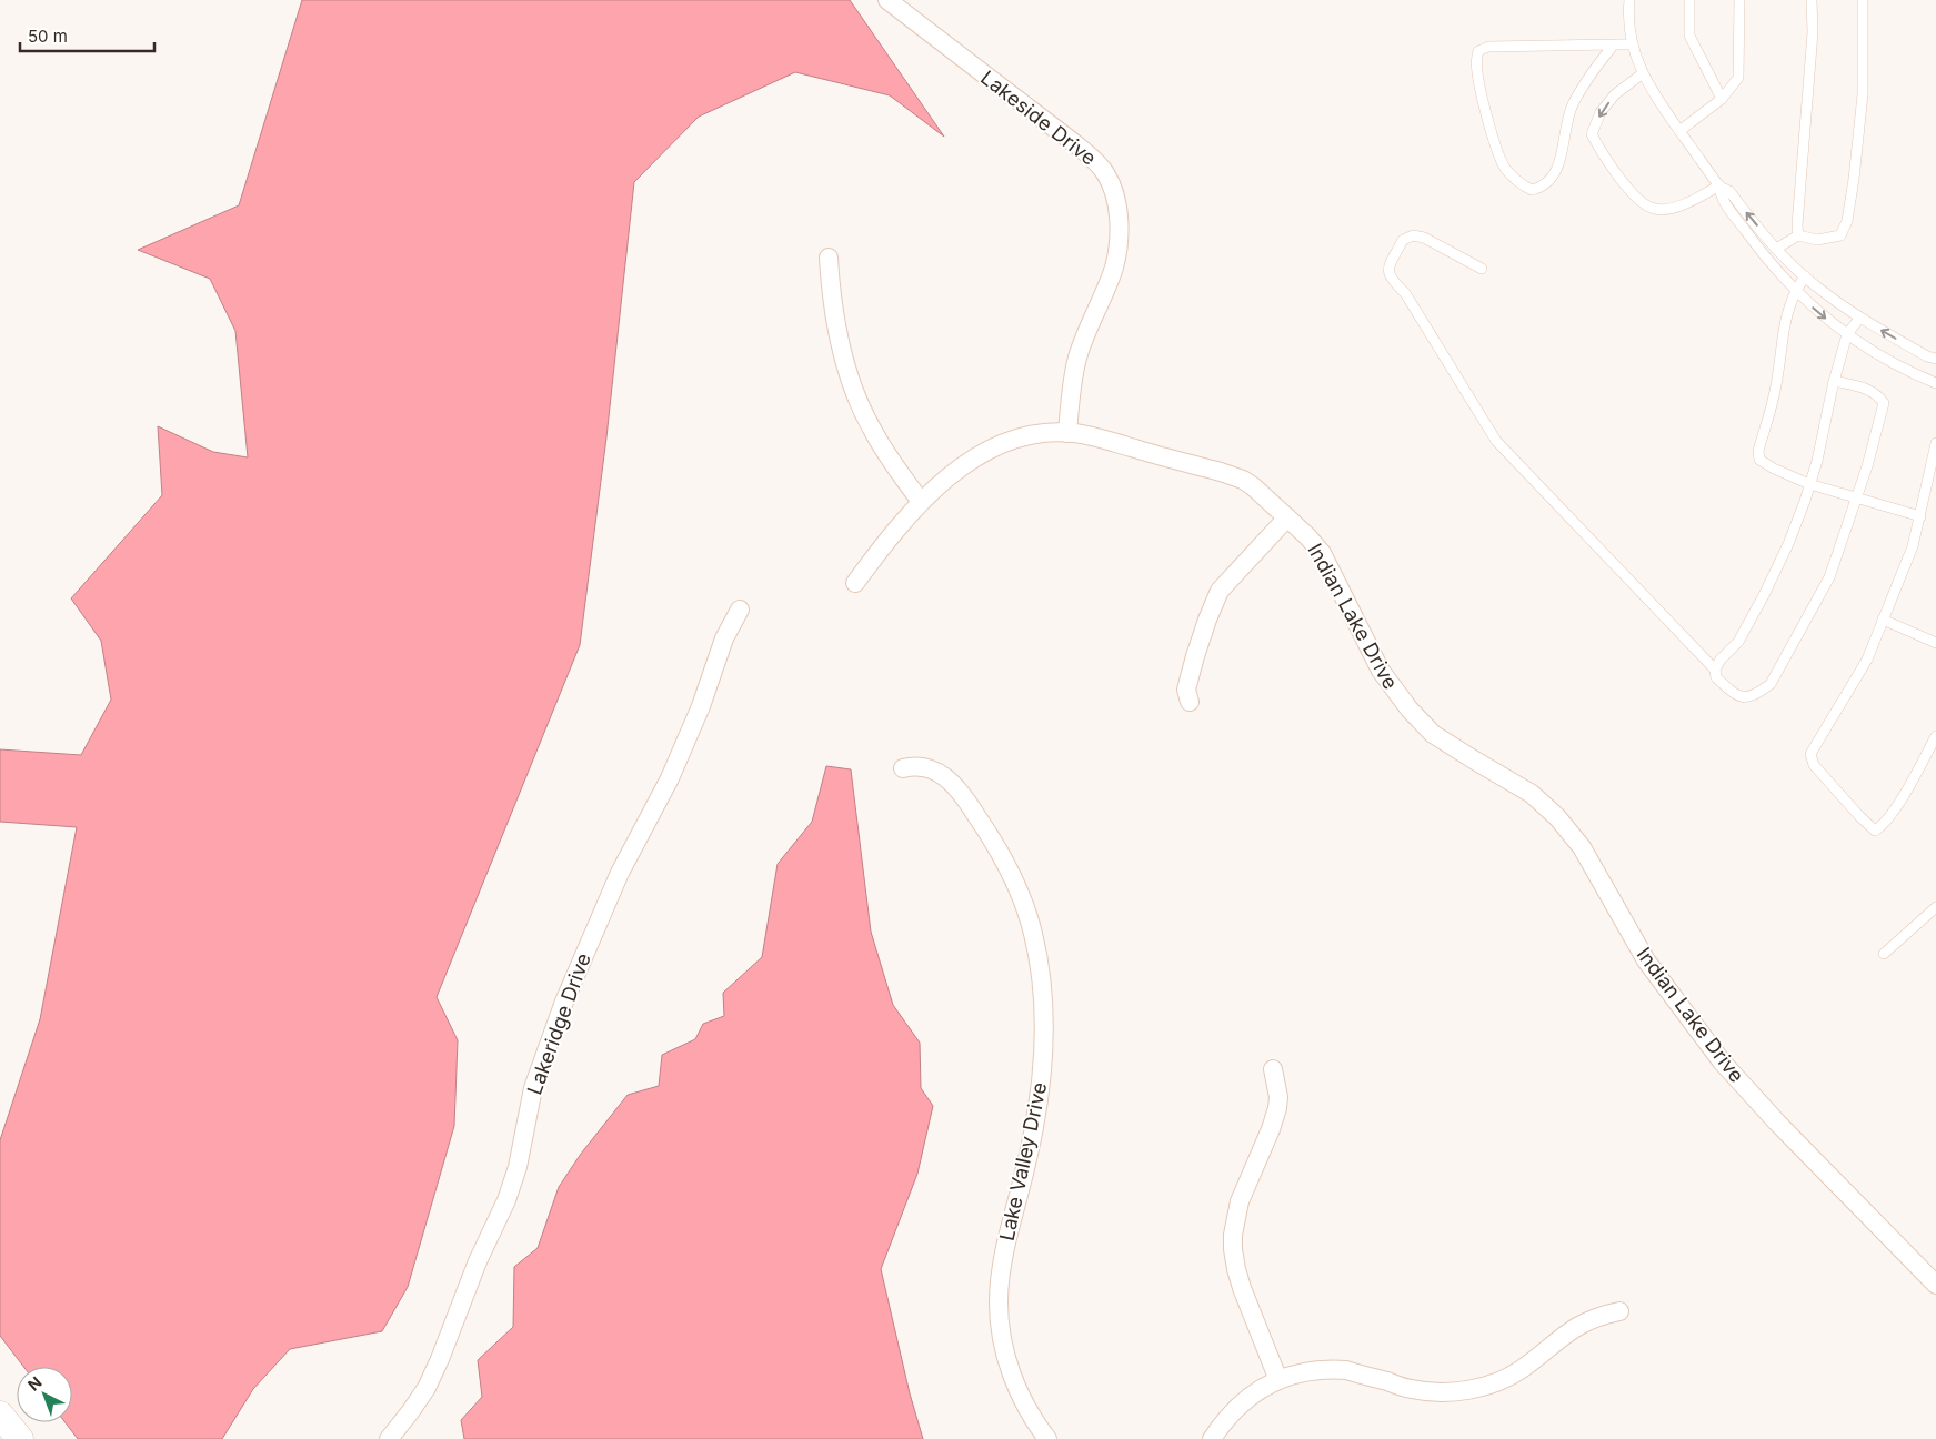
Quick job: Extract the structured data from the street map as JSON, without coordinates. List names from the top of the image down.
{
  "streets": {
    "street": [
      "Lakeside Drive",
      "Indian Lake Drive",
      "Lakeridge Drive",
      "Lake Valley Drive"
    ]
  },
  "crossings": [
    ["Lakeside Drive", "Indian Lake Drive"]
  ],
  "scale_bar": "50 m",
  "north": "top left"
}
